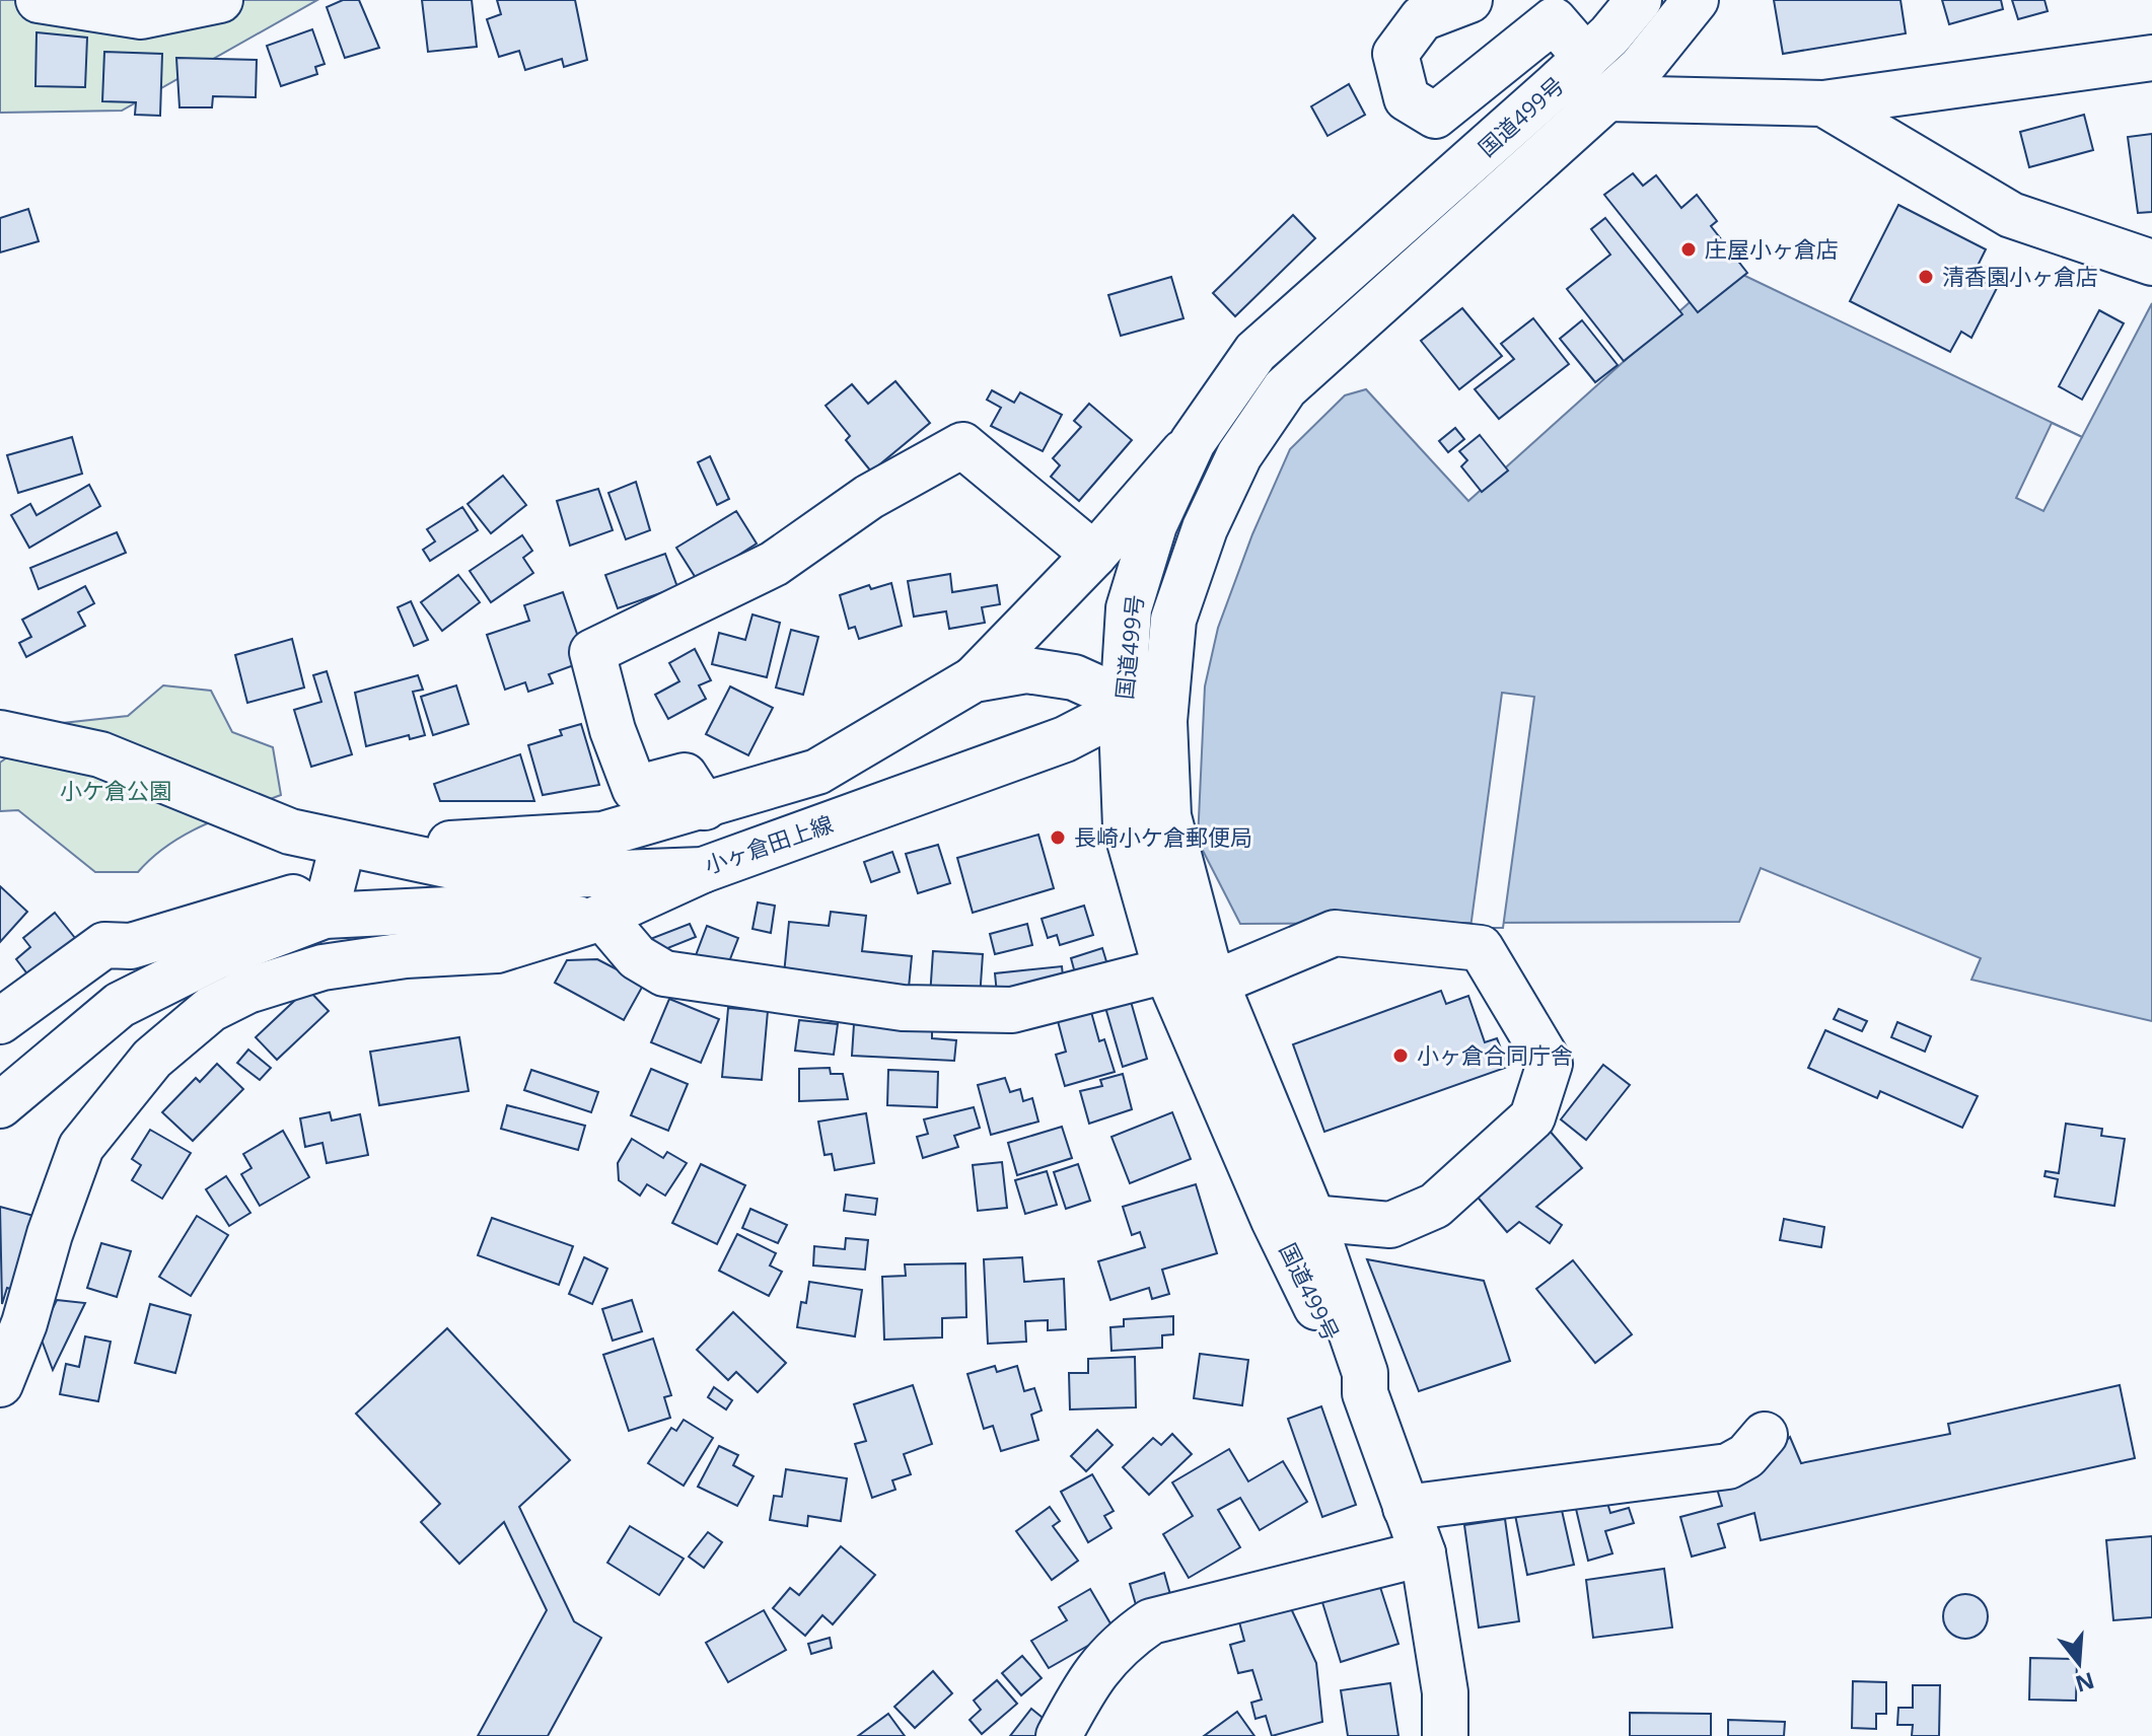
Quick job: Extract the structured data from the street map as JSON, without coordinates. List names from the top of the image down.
{
  "streets": {
    "main road": ["国道499号", "小ヶ倉田上線"]
  },
  "crossings": [
    ["国道499号", "小ヶ倉田上線"]
  ],
  "parks": ["小ケ倉公園"],
  "places": [
    "庄屋小ヶ倉店",
    "清香園小ヶ倉店",
    "長崎小ケ倉郵便局",
    "小ヶ倉合同庁舎"
  ],
  "north": "bottom"
}
